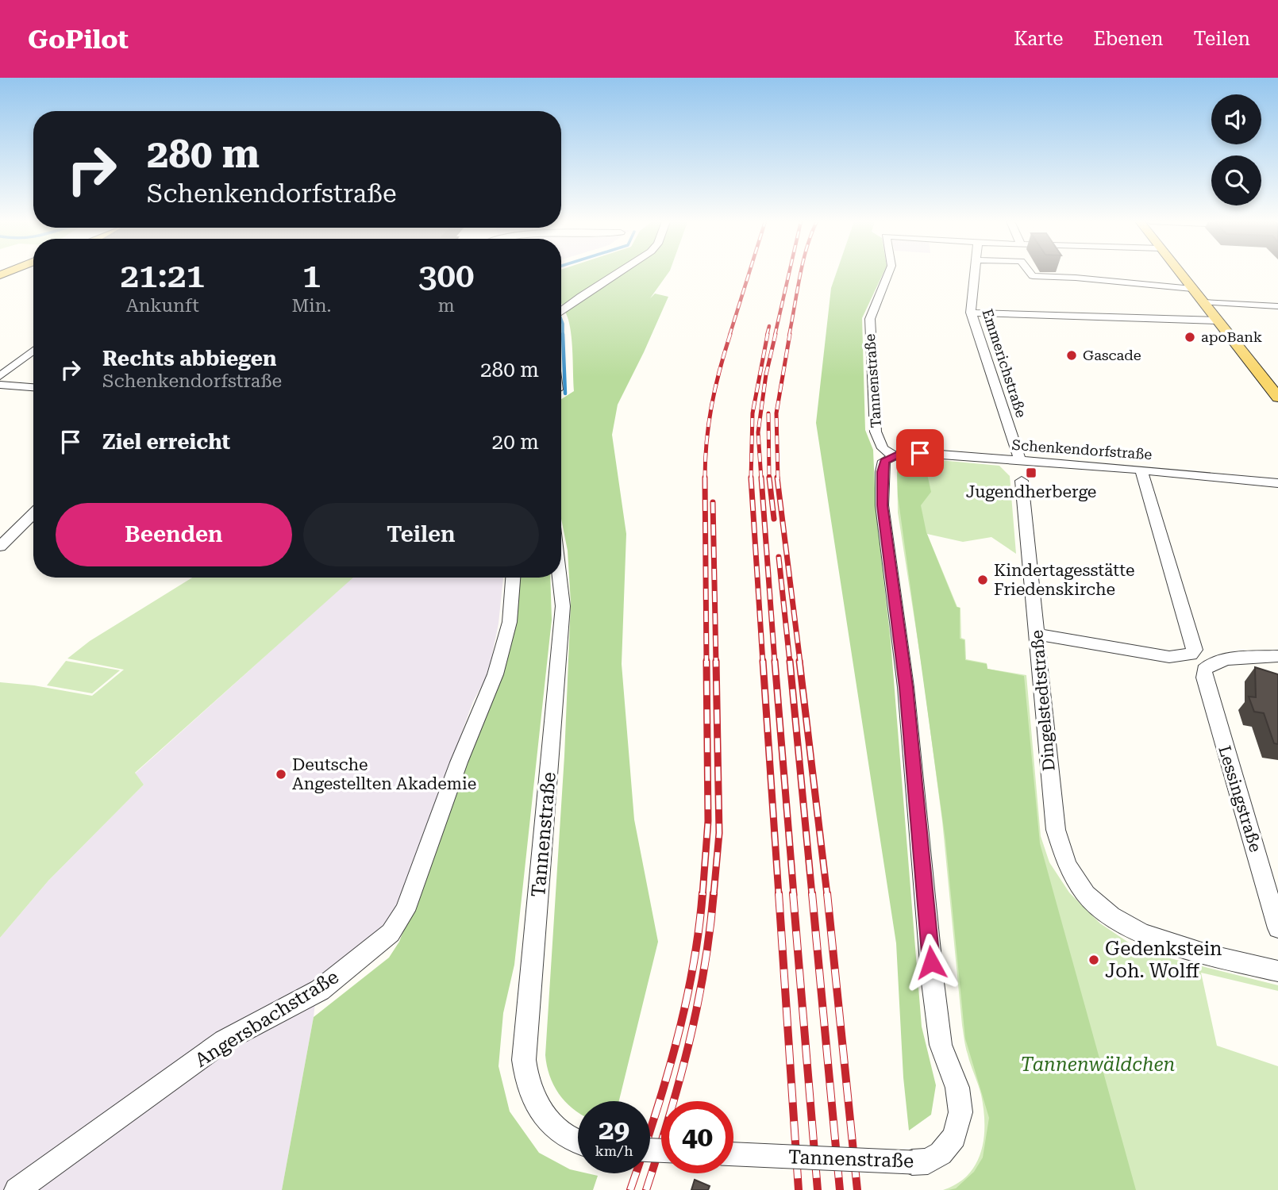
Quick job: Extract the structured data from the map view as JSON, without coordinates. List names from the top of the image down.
{
  "streets": {
    "street": [
      "Emmerichstraße",
      "Tannenstraße",
      "Schenkendorfstraße",
      "Dingelstedtstraße",
      "Lessingstraße",
      "Angersbachstraße"
    ]
  },
  "crossings": [
    ["Emmerichstraße", "Schenkendorfstraße"],
    ["Tannenstraße", "Schenkendorfstraße"]
  ],
  "parks": ["Tannenwäldchen"],
  "places": {
    "other": [
      "apoBank",
      "Gascade",
      "Kindertagesstätte Friedenskirche",
      "Deutsche Angestellten Akademie",
      "Gedenkstein Joh. Wolff"
    ],
    "transit": ["Jugendherberge"]
  },
  "page": {
    "header": "GoPilot",
    "nav": ["Karte", "Ebenen", "Teilen"],
    "turn": ["280 m", "Schenkendorfstraße"],
    "eta": [
      "21:21",
      "Ankunft",
      "1",
      "Min.",
      "300",
      "m"
    ],
    "list": [
      {
        "name": "Rechts abbiegen",
        "note": "Schenkendorfstraße",
        "value": "280 m"
      },
      {
        "name": "Ziel erreicht",
        "value": "20 m"
      }
    ],
    "buttons": ["Beenden", "Teilen"],
    "speed": "29 km/h",
    "limit": "40"
  }
}
